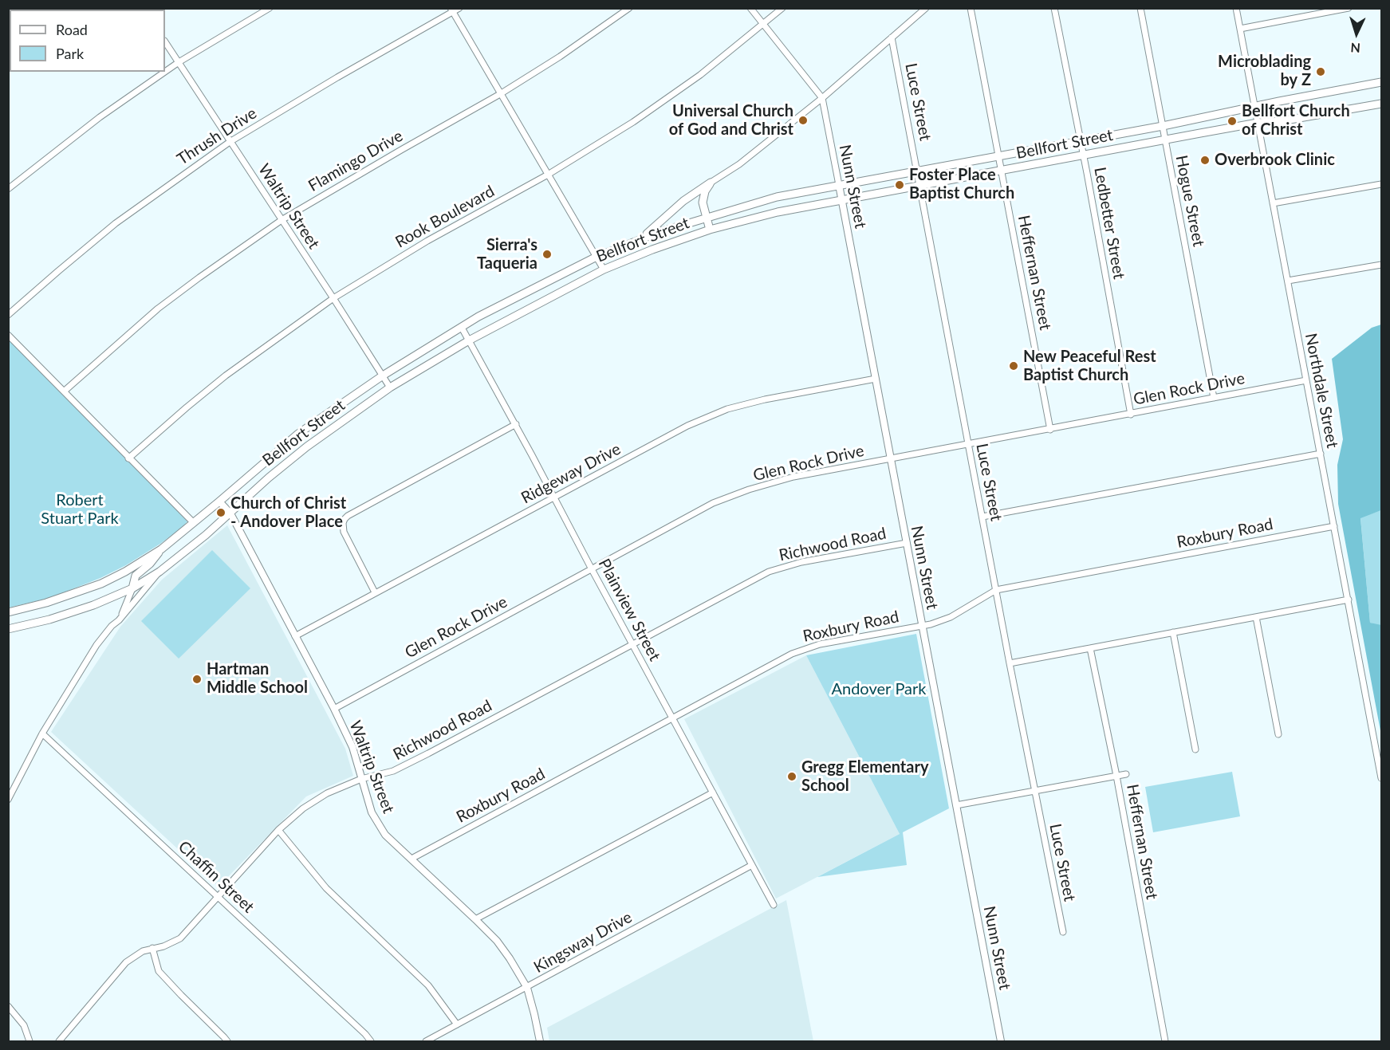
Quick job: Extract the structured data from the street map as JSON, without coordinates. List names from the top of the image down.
{
  "streets": {
    "main road": ["Bellfort Street"],
    "street": [
      "Luce Street",
      "Thrush Drive",
      "Flamingo Drive",
      "Nunn Street",
      "Hogue Street",
      "Waltrip Street",
      "Rook Boulevard",
      "Ledbetter Street",
      "Heffernan Street",
      "Glen Rock Drive",
      "Northdale Street",
      "Ridgeway Drive",
      "Roxbury Road",
      "Richwood Road",
      "Plainview Street",
      "Chaffin Street",
      "Kingsway Drive"
    ]
  },
  "crossings": [
    ["Luce Street", "Bellfort Street"],
    ["Luce Street", "Glen Rock Drive"],
    ["Luce Street", "Roxbury Road"],
    ["Thrush Drive", "Waltrip Street"],
    ["Bellfort Street", "Nunn Street"],
    ["Bellfort Street", "Hogue Street"],
    ["Bellfort Street", "Waltrip Street"],
    ["Bellfort Street", "Ledbetter Street"],
    ["Bellfort Street", "Heffernan Street"],
    ["Bellfort Street", "Northdale Street"],
    ["Bellfort Street", "Plainview Street"],
    ["Flamingo Drive", "Waltrip Street"],
    ["Nunn Street", "Glen Rock Drive"],
    ["Nunn Street", "Ridgeway Drive"],
    ["Nunn Street", "Roxbury Road"],
    ["Nunn Street", "Richwood Road"],
    ["Hogue Street", "Glen Rock Drive"],
    ["Waltrip Street", "Rook Boulevard"],
    ["Waltrip Street", "Glen Rock Drive"],
    ["Waltrip Street", "Ridgeway Drive"],
    ["Waltrip Street", "Roxbury Road"],
    ["Waltrip Street", "Richwood Road"],
    ["Waltrip Street", "Kingsway Drive"],
    ["Ledbetter Street", "Glen Rock Drive"],
    ["Heffernan Street", "Glen Rock Drive"],
    ["Glen Rock Drive", "Northdale Street"],
    ["Glen Rock Drive", "Plainview Street"],
    ["Northdale Street", "Roxbury Road"],
    ["Ridgeway Drive", "Plainview Street"],
    ["Roxbury Road", "Plainview Street"],
    ["Richwood Road", "Plainview Street"],
    ["Richwood Road", "Chaffin Street"],
    ["Plainview Street", "Kingsway Drive"]
  ],
  "parks": ["Robert Stuart Park", "Andover Park"],
  "places": [
    "Microblading by Z",
    "Universal Church of God and Christ",
    "Bellfort Church of Christ",
    "Overbrook Clinic",
    "Foster Place Baptist Church",
    "Sierra's Taqueria",
    "New Peaceful Rest Baptist Church",
    "Church of Christ - Andover Place",
    "Hartman Middle School",
    "Gregg Elementary School"
  ],
  "legend": ["Road", "Park"],
  "north": "bottom"
}
